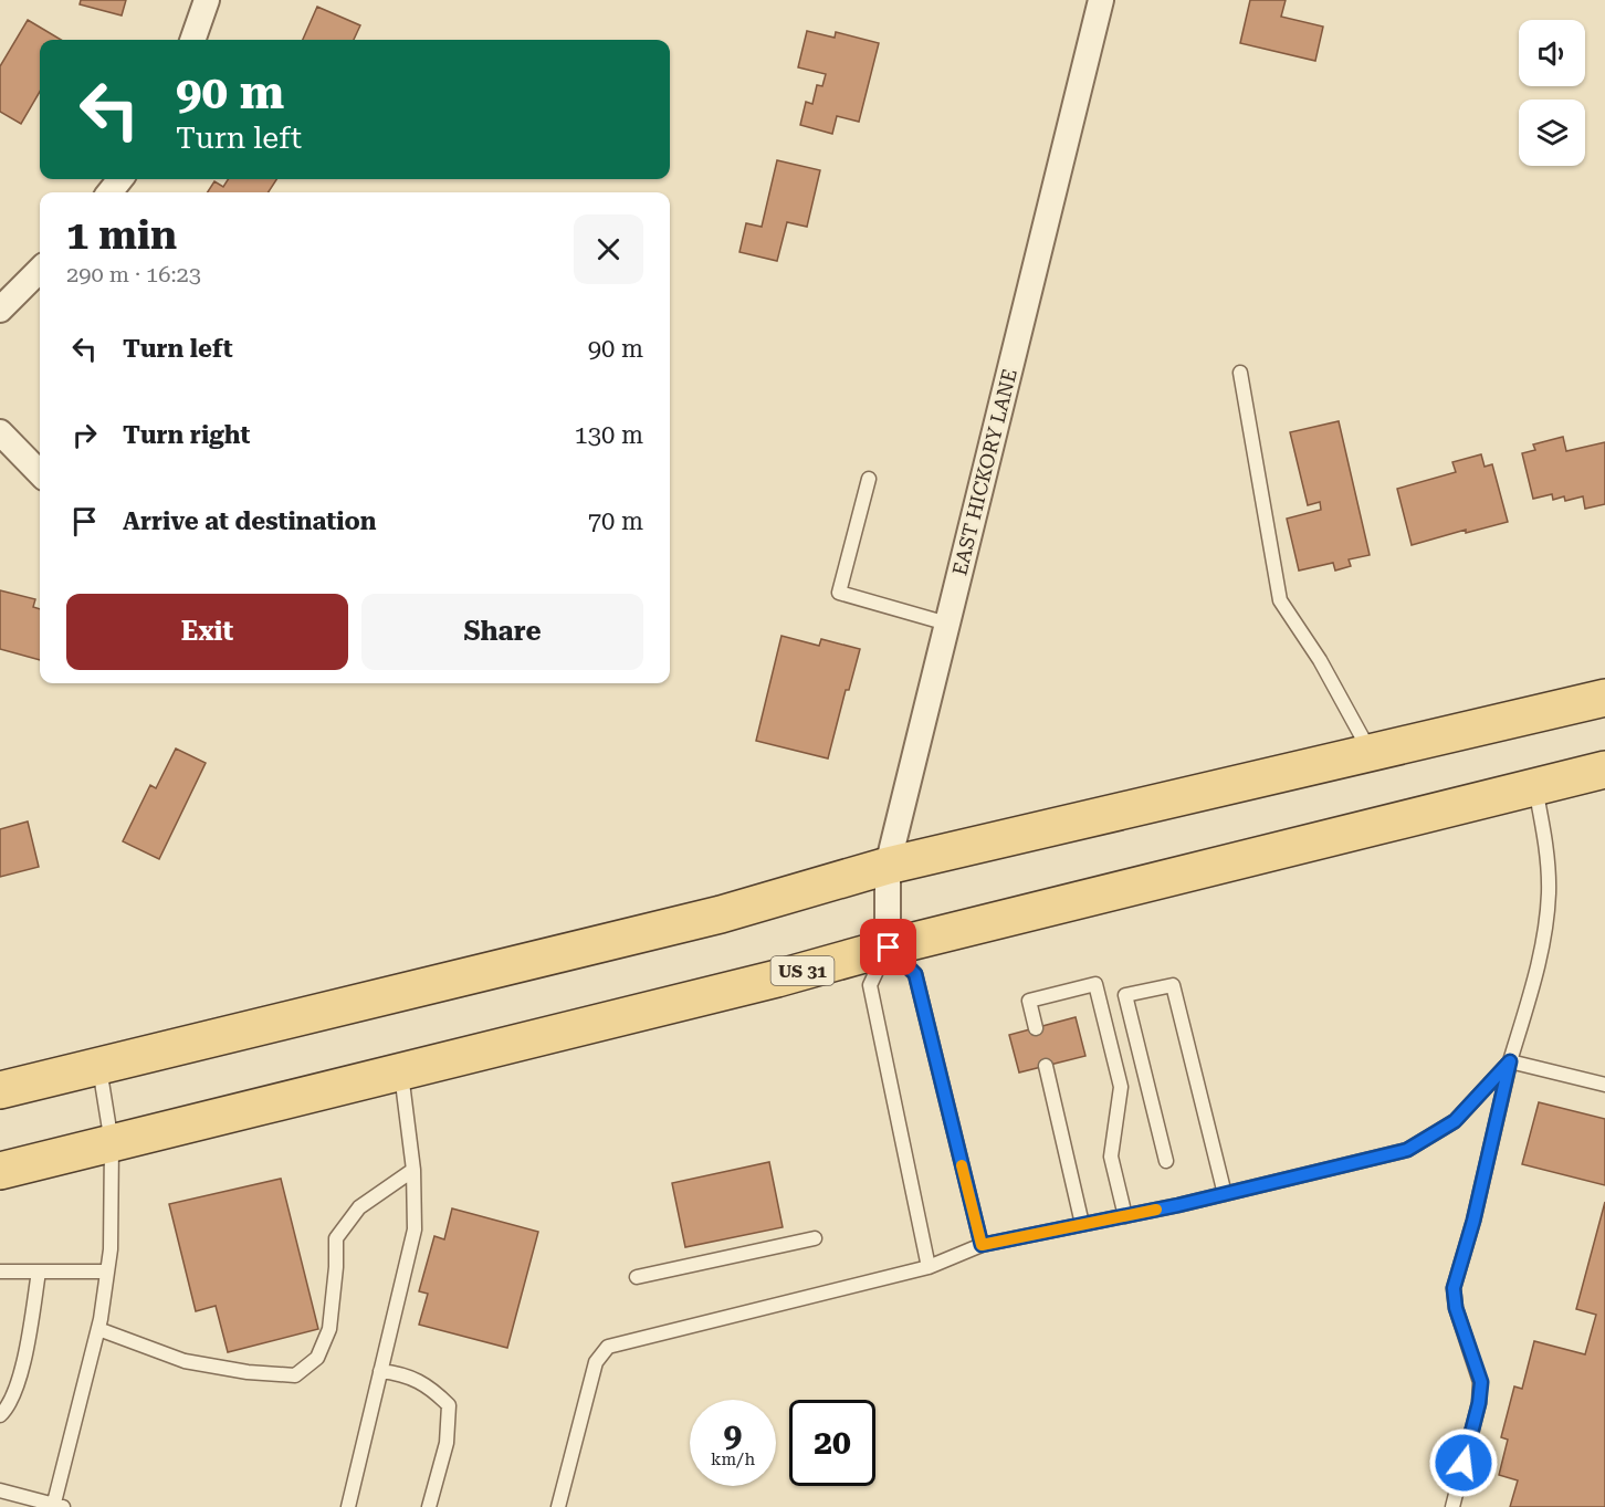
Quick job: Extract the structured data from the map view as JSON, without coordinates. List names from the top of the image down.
{
  "streets": {
    "main road": ["US 31"],
    "street": ["EAST HICKORY LANE"]
  },
  "crossings": [
    ["EAST HICKORY LANE", "US 31"]
  ],
  "page": {
    "turn": ["90 m", "Turn left"],
    "heading": ["1 min", "290 m · 16:23"],
    "list": [
      {
        "name": "Turn left",
        "value": "90 m"
      },
      {
        "name": "Turn right",
        "value": "130 m"
      },
      {
        "name": "Arrive at destination",
        "value": "70 m"
      }
    ],
    "buttons": ["Exit", "Share"],
    "speed": "9 km/h",
    "limit": "20"
  }
}
